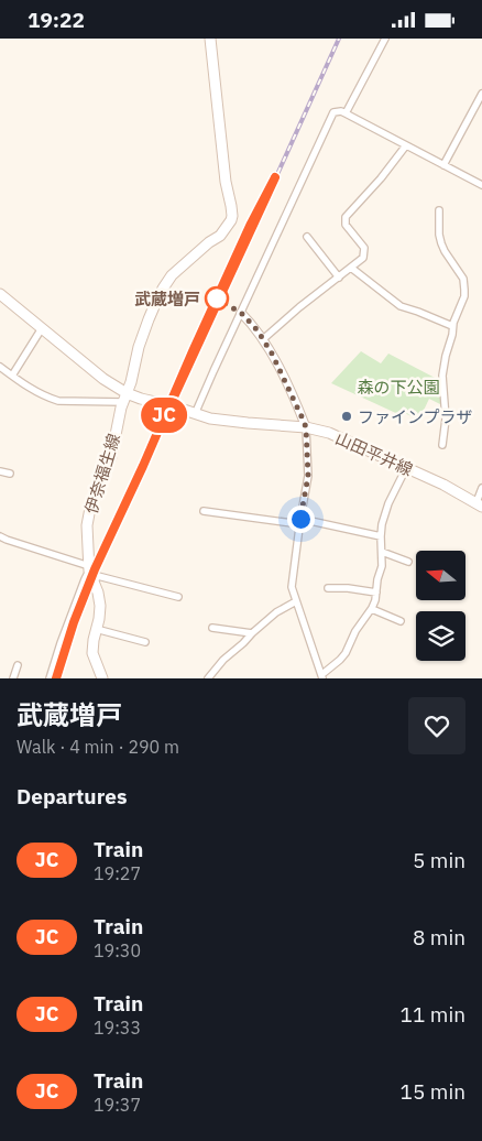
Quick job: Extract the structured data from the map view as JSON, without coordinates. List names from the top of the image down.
{
  "streets": {
    "main road": ["山田平井線", "伊奈福生線"]
  },
  "crossings": [
    ["山田平井線", "伊奈福生線"]
  ],
  "parks": ["森の下公園"],
  "places": ["武蔵増戸", "ファインプラザ"],
  "north": "left",
  "page": {
    "status": "19:22",
    "on_map": "JC",
    "heading": [
      ["武蔵増戸", "Walk · 4 min · 290 m"],
      "Departures"
    ],
    "list": [
      {
        "mark": "JC",
        "name": "Train",
        "note": "19:27",
        "value": "5 min"
      },
      {
        "mark": "JC",
        "name": "Train",
        "note": "19:30",
        "value": "8 min"
      },
      {
        "mark": "JC",
        "name": "Train",
        "note": "19:33",
        "value": "11 min"
      },
      {
        "mark": "JC",
        "name": "Train",
        "note": "19:37",
        "value": "15 min"
      }
    ]
  }
}
